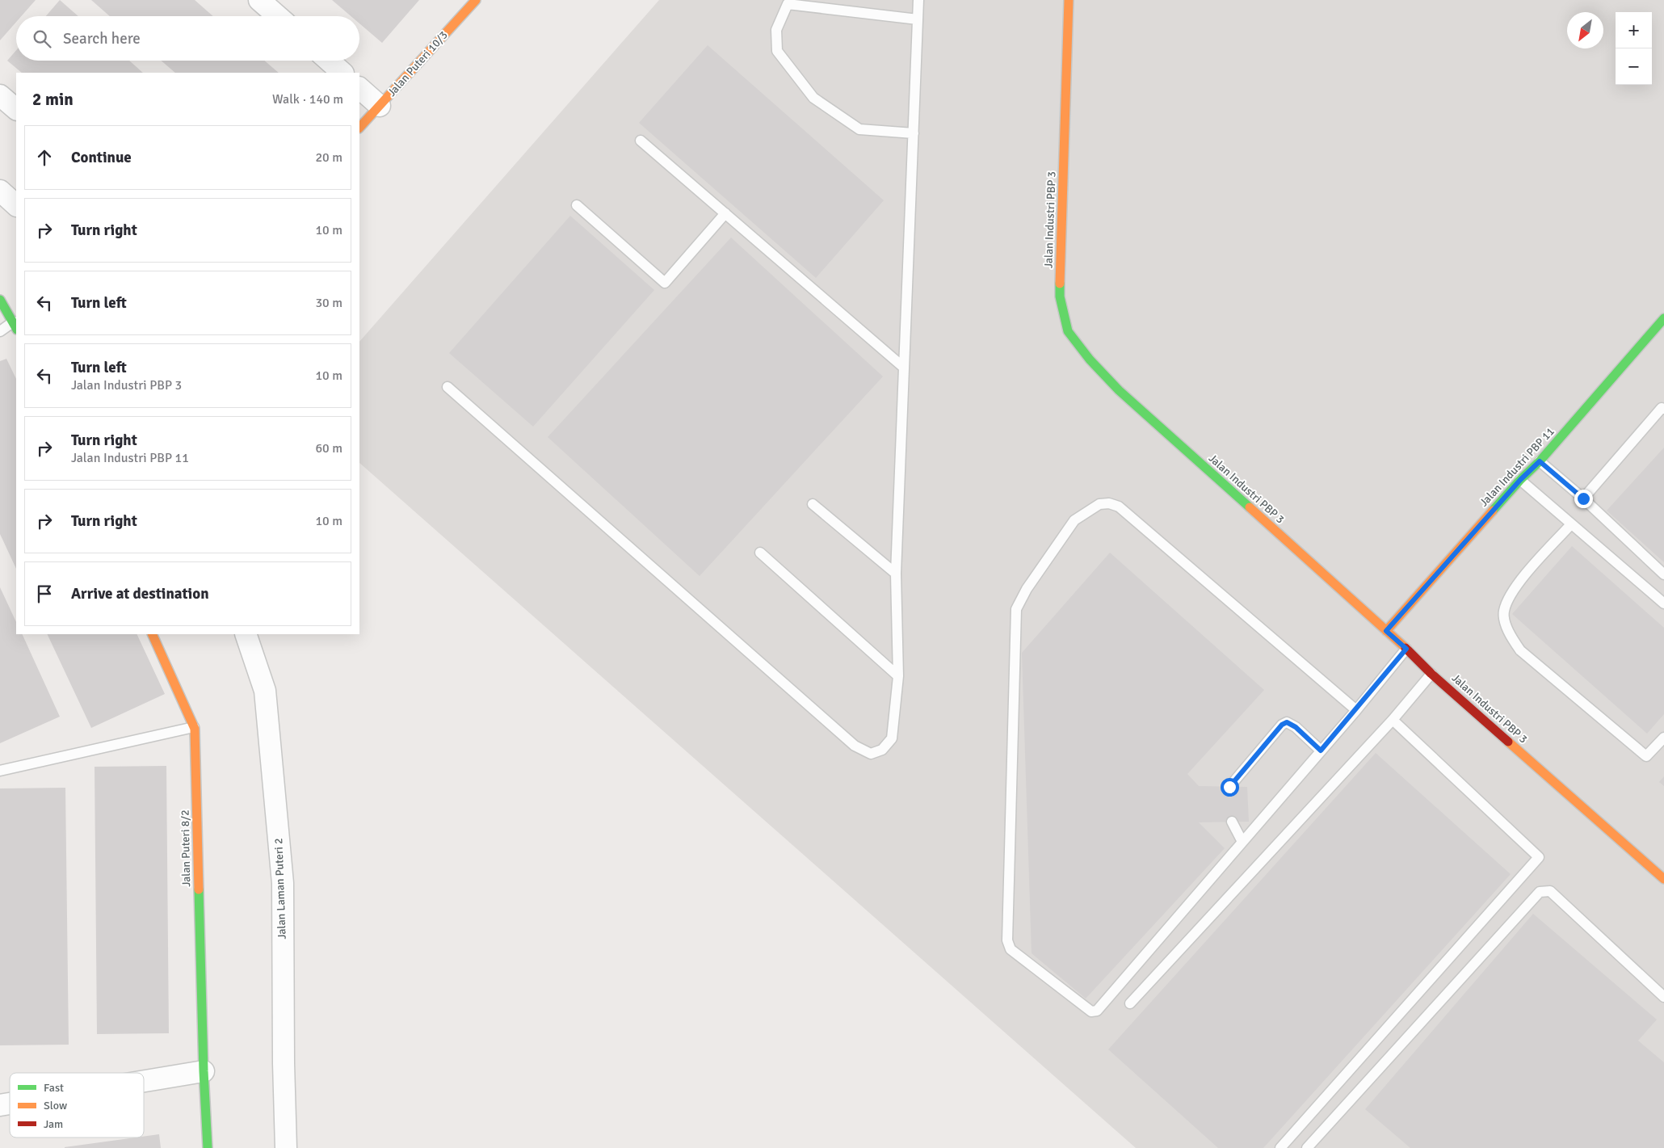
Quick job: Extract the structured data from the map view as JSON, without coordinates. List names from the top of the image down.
{
  "streets": {
    "street": [
      "Jalan Puteri 10/3",
      "Jalan Industri PBP 3",
      "Jalan Industri PBP 11",
      "Jalan Puteri 8/2",
      "Jalan Laman Puteri 2"
    ]
  },
  "crossings": [
    ["Jalan Industri PBP 3", "Jalan Industri PBP 11"]
  ],
  "legend": ["Fast", "Slow", "Jam"],
  "north": "bottom left",
  "page": {
    "map_buttons": ["+", "−"],
    "search": "Search here",
    "heading": ["2 min", "Walk · 140 m"],
    "list": [
      ["Continue", "20 m"],
      ["Turn right", "10 m"],
      ["Turn left", "30 m"],
      ["Turn left", "Jalan Industri PBP 3", "10 m"],
      ["Turn right", "Jalan Industri PBP 11", "60 m"],
      ["Turn right", "10 m"],
      "Arrive at destination"
    ]
  }
}
